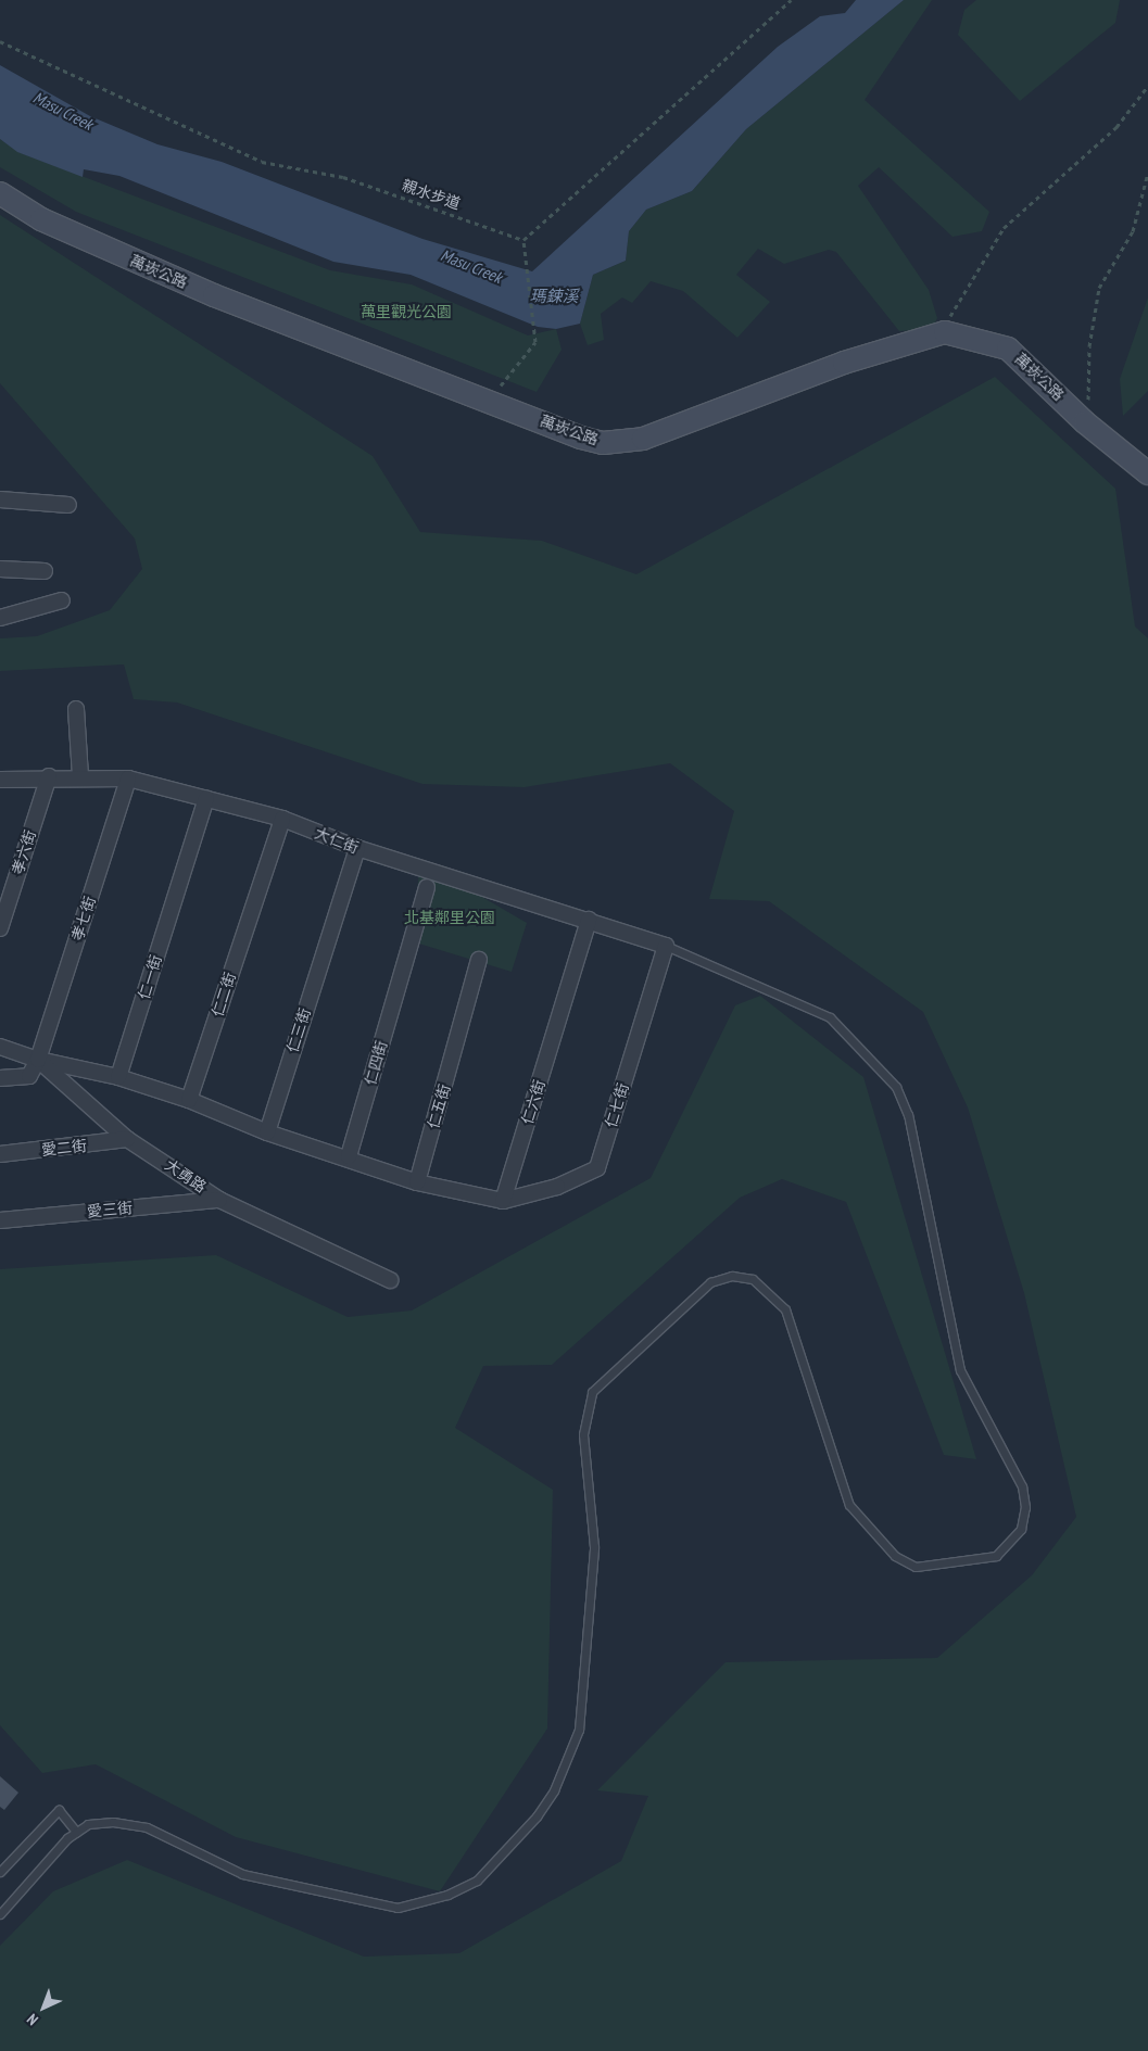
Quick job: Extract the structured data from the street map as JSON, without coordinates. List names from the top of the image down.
{
  "streets": {
    "street": [
      "萬崁公路",
      "大仁街",
      "孝六街",
      "孝七街",
      "仁一街",
      "仁二街",
      "仁三街",
      "仁四街",
      "仁六街",
      "仁七街",
      "仁五街",
      "愛二街",
      "大勇路",
      "愛三街"
    ],
    "path": ["親水步道"]
  },
  "crossings": [
    ["大仁街", "孝六街"],
    ["大仁街", "孝七街"],
    ["大仁街", "仁一街"],
    ["大仁街", "仁二街"],
    ["大仁街", "仁三街"],
    ["大仁街", "仁六街"],
    ["大仁街", "仁七街"],
    ["孝七街", "大勇路"],
    ["仁六街", "仁七街"],
    ["愛二街", "大勇路"],
    ["大勇路", "愛三街"]
  ],
  "water": ["Masu Creek", "瑪鋉溪"],
  "parks": ["萬里觀光公園", "北基鄰里公園"],
  "north": "bottom left"
}
